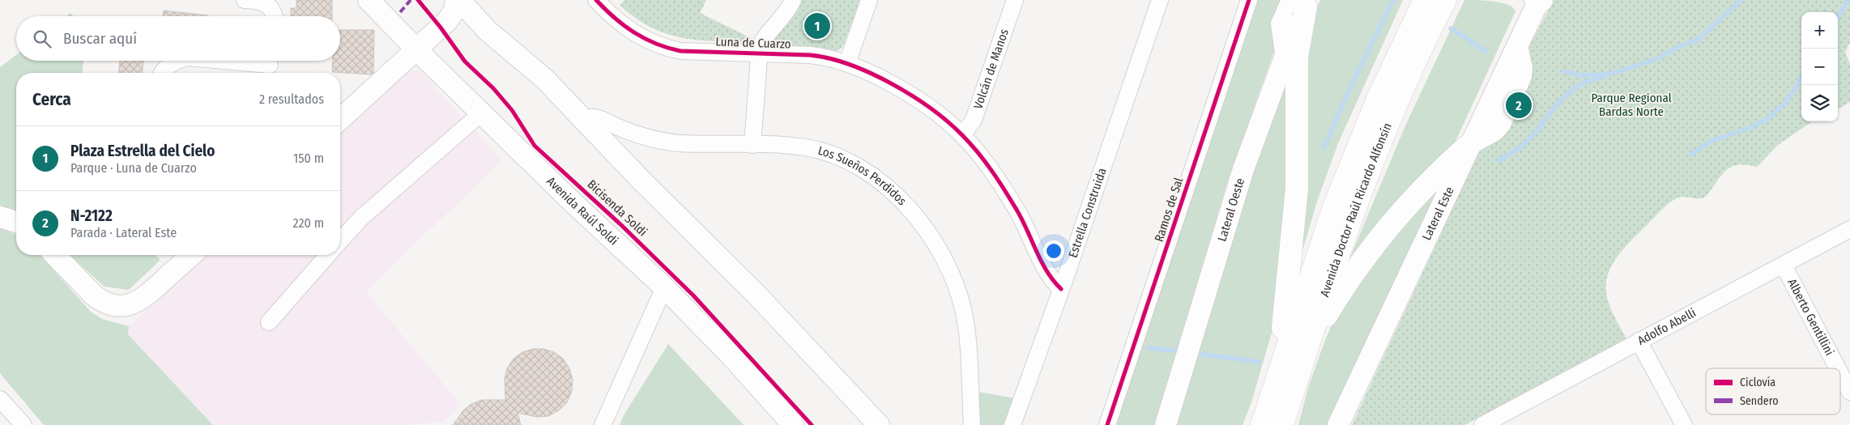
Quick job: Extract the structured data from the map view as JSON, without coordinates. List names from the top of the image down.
{
  "streets": {
    "highway": ["Avenida Doctor Raúl Ricardo Alfonsín"],
    "main road": ["Avenida Raúl Soldi", "Lateral Oeste", "Lateral Este"],
    "street": [
      "Luna de Cuarzo",
      "Volcán de Manos",
      "Los Sueños Perdidos",
      "Ramos de Sal",
      "Estrella Construida",
      "Alberto Gentillini",
      "Adolfo Abelli"
    ],
    "cycle path": ["Bicisenda Soldi"]
  },
  "crossings": [
    ["Luna de Cuarzo", "Volcán de Manos"],
    ["Luna de Cuarzo", "Estrella Construida"],
    ["Alberto Gentillini", "Adolfo Abelli"]
  ],
  "parks": ["Parque Regional Bardas Norte"],
  "legend": ["Ciclovía", "Sendero"],
  "page": {
    "pins": ["1", "2"],
    "map_buttons": ["+", "−"],
    "search": "Buscar aquí",
    "heading": ["Cerca", "2 resultados"],
    "list": [
      {
        "mark": "1",
        "name": "Plaza Estrella del Cielo",
        "note": "Parque · Luna de Cuarzo",
        "value": "150 m"
      },
      {
        "mark": "2",
        "name": "N-2122",
        "note": "Parada · Lateral Este",
        "value": "220 m"
      }
    ]
  }
}
